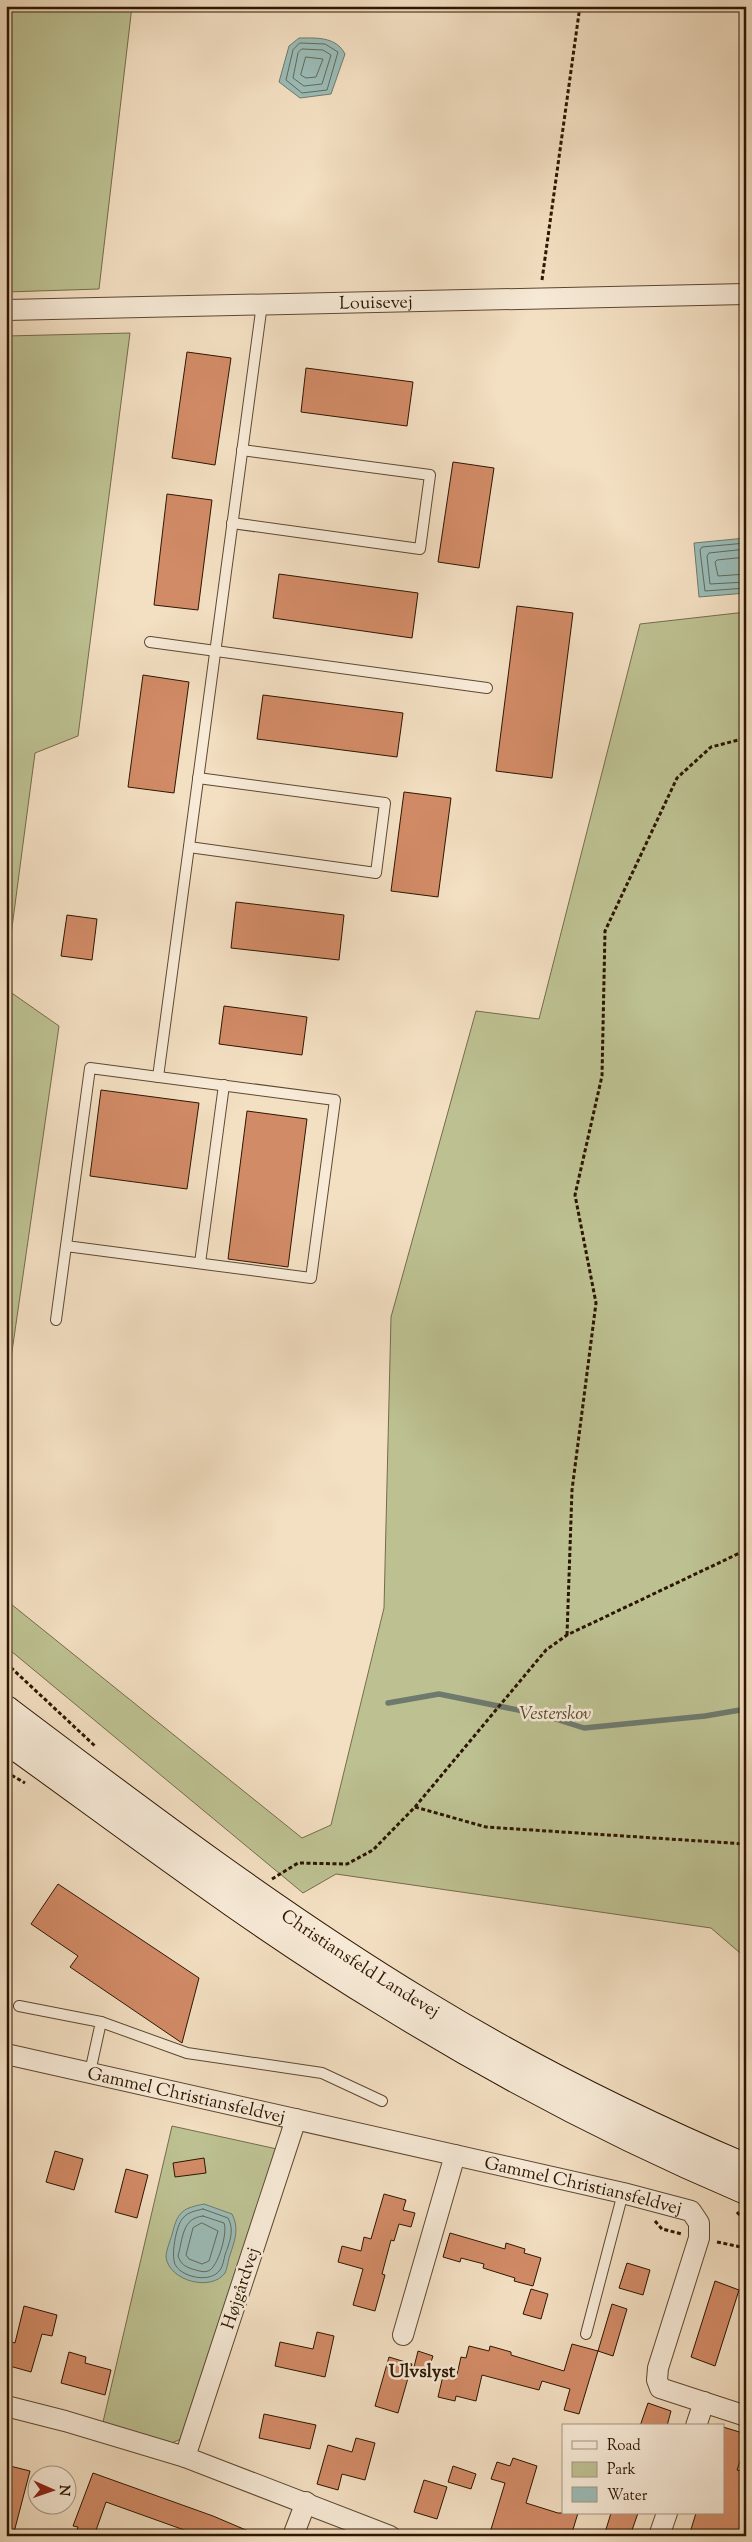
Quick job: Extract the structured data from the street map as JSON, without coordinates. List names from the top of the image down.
{
  "streets": {
    "main road": ["Christiansfeld Landevej"],
    "street": ["Louisevej", "Gammel Christiansfeldvej", "Højgårdvej"]
  },
  "crossings": [
    ["Gammel Christiansfeldvej", "Højgårdvej"]
  ],
  "districts": ["Ulvslyst"],
  "parks": ["Vesterskov"],
  "legend": ["Road", "Park", "Water"],
  "north": "right"
}
